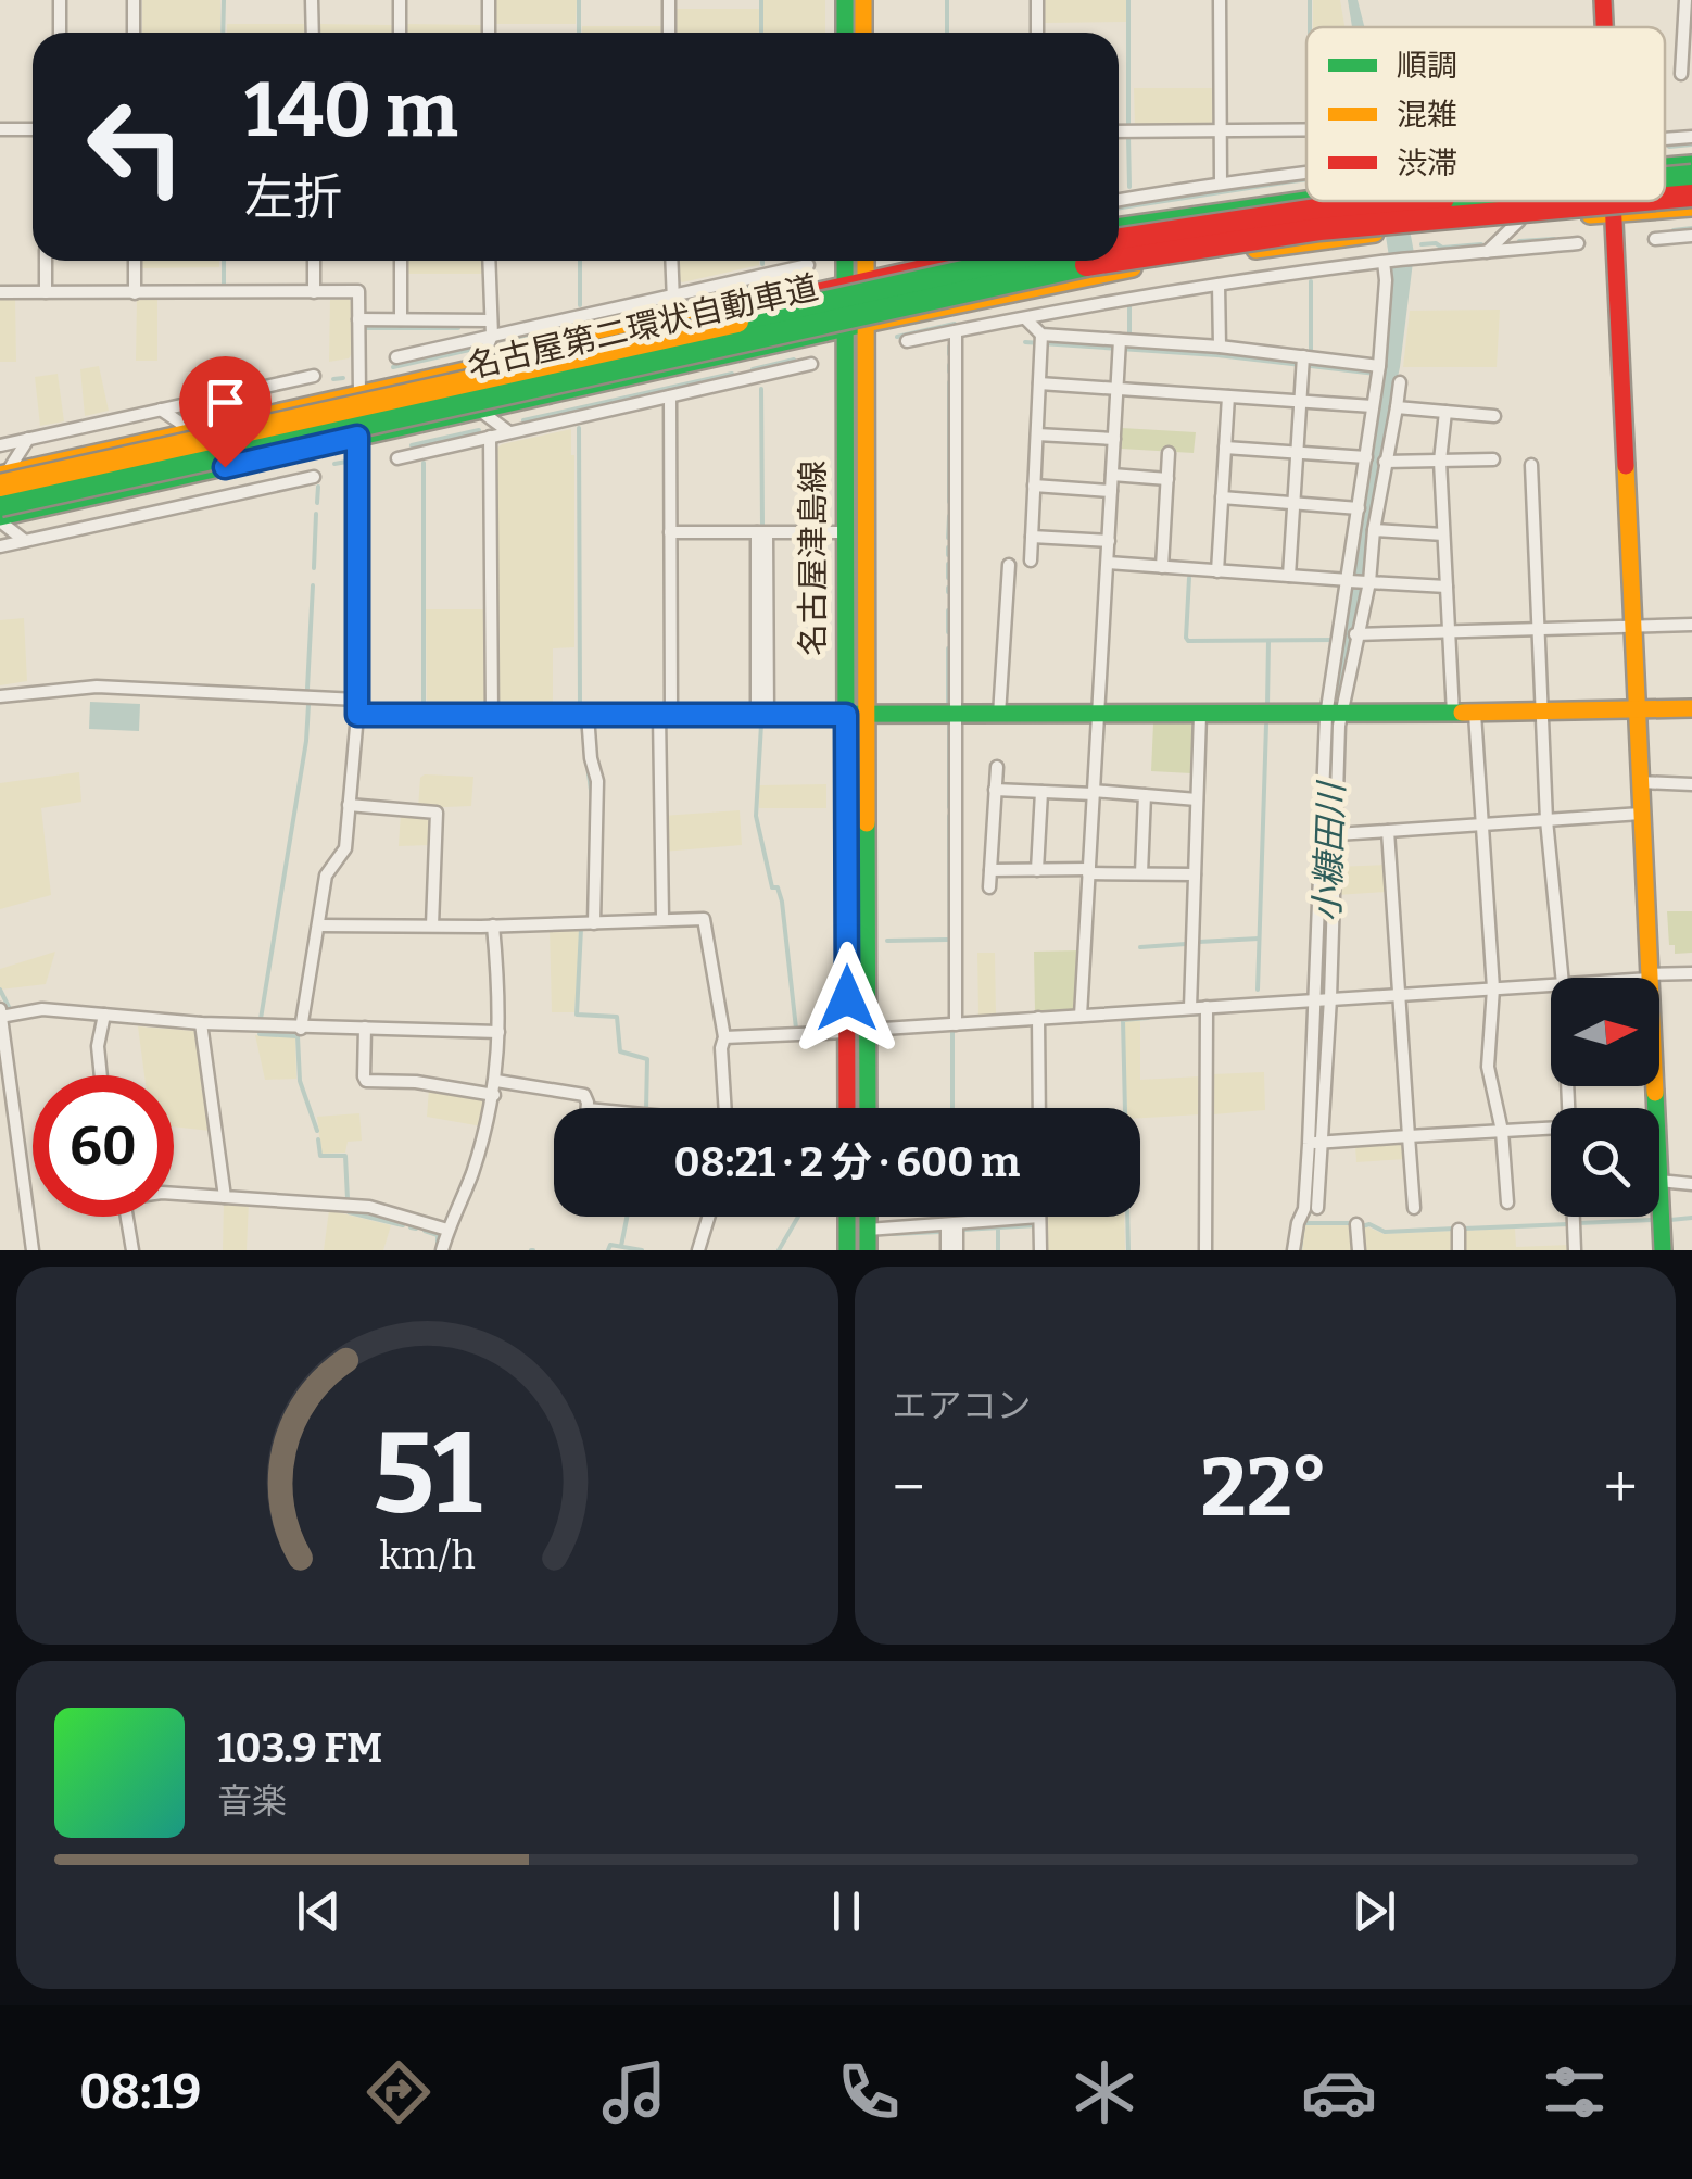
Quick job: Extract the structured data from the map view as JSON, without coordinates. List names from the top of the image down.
{
  "streets": {
    "main road": ["名古屋第二環状自動車道", "名古屋津島線"]
  },
  "water": ["小糠田川"],
  "legend": ["順調", "混雑", "渋滞"],
  "north": "right",
  "page": {
    "turn": ["140 m", "左折"],
    "limit": "60",
    "trip": "08:21 · 2 分 · 600 m",
    "tile": "エアコン",
    "heat": ["−", "22°", "+"],
    "song": ["103.9 FM", "音楽"],
    "tabs": "08:19",
    "gauge": ["51", "km/h"]
  }
}
